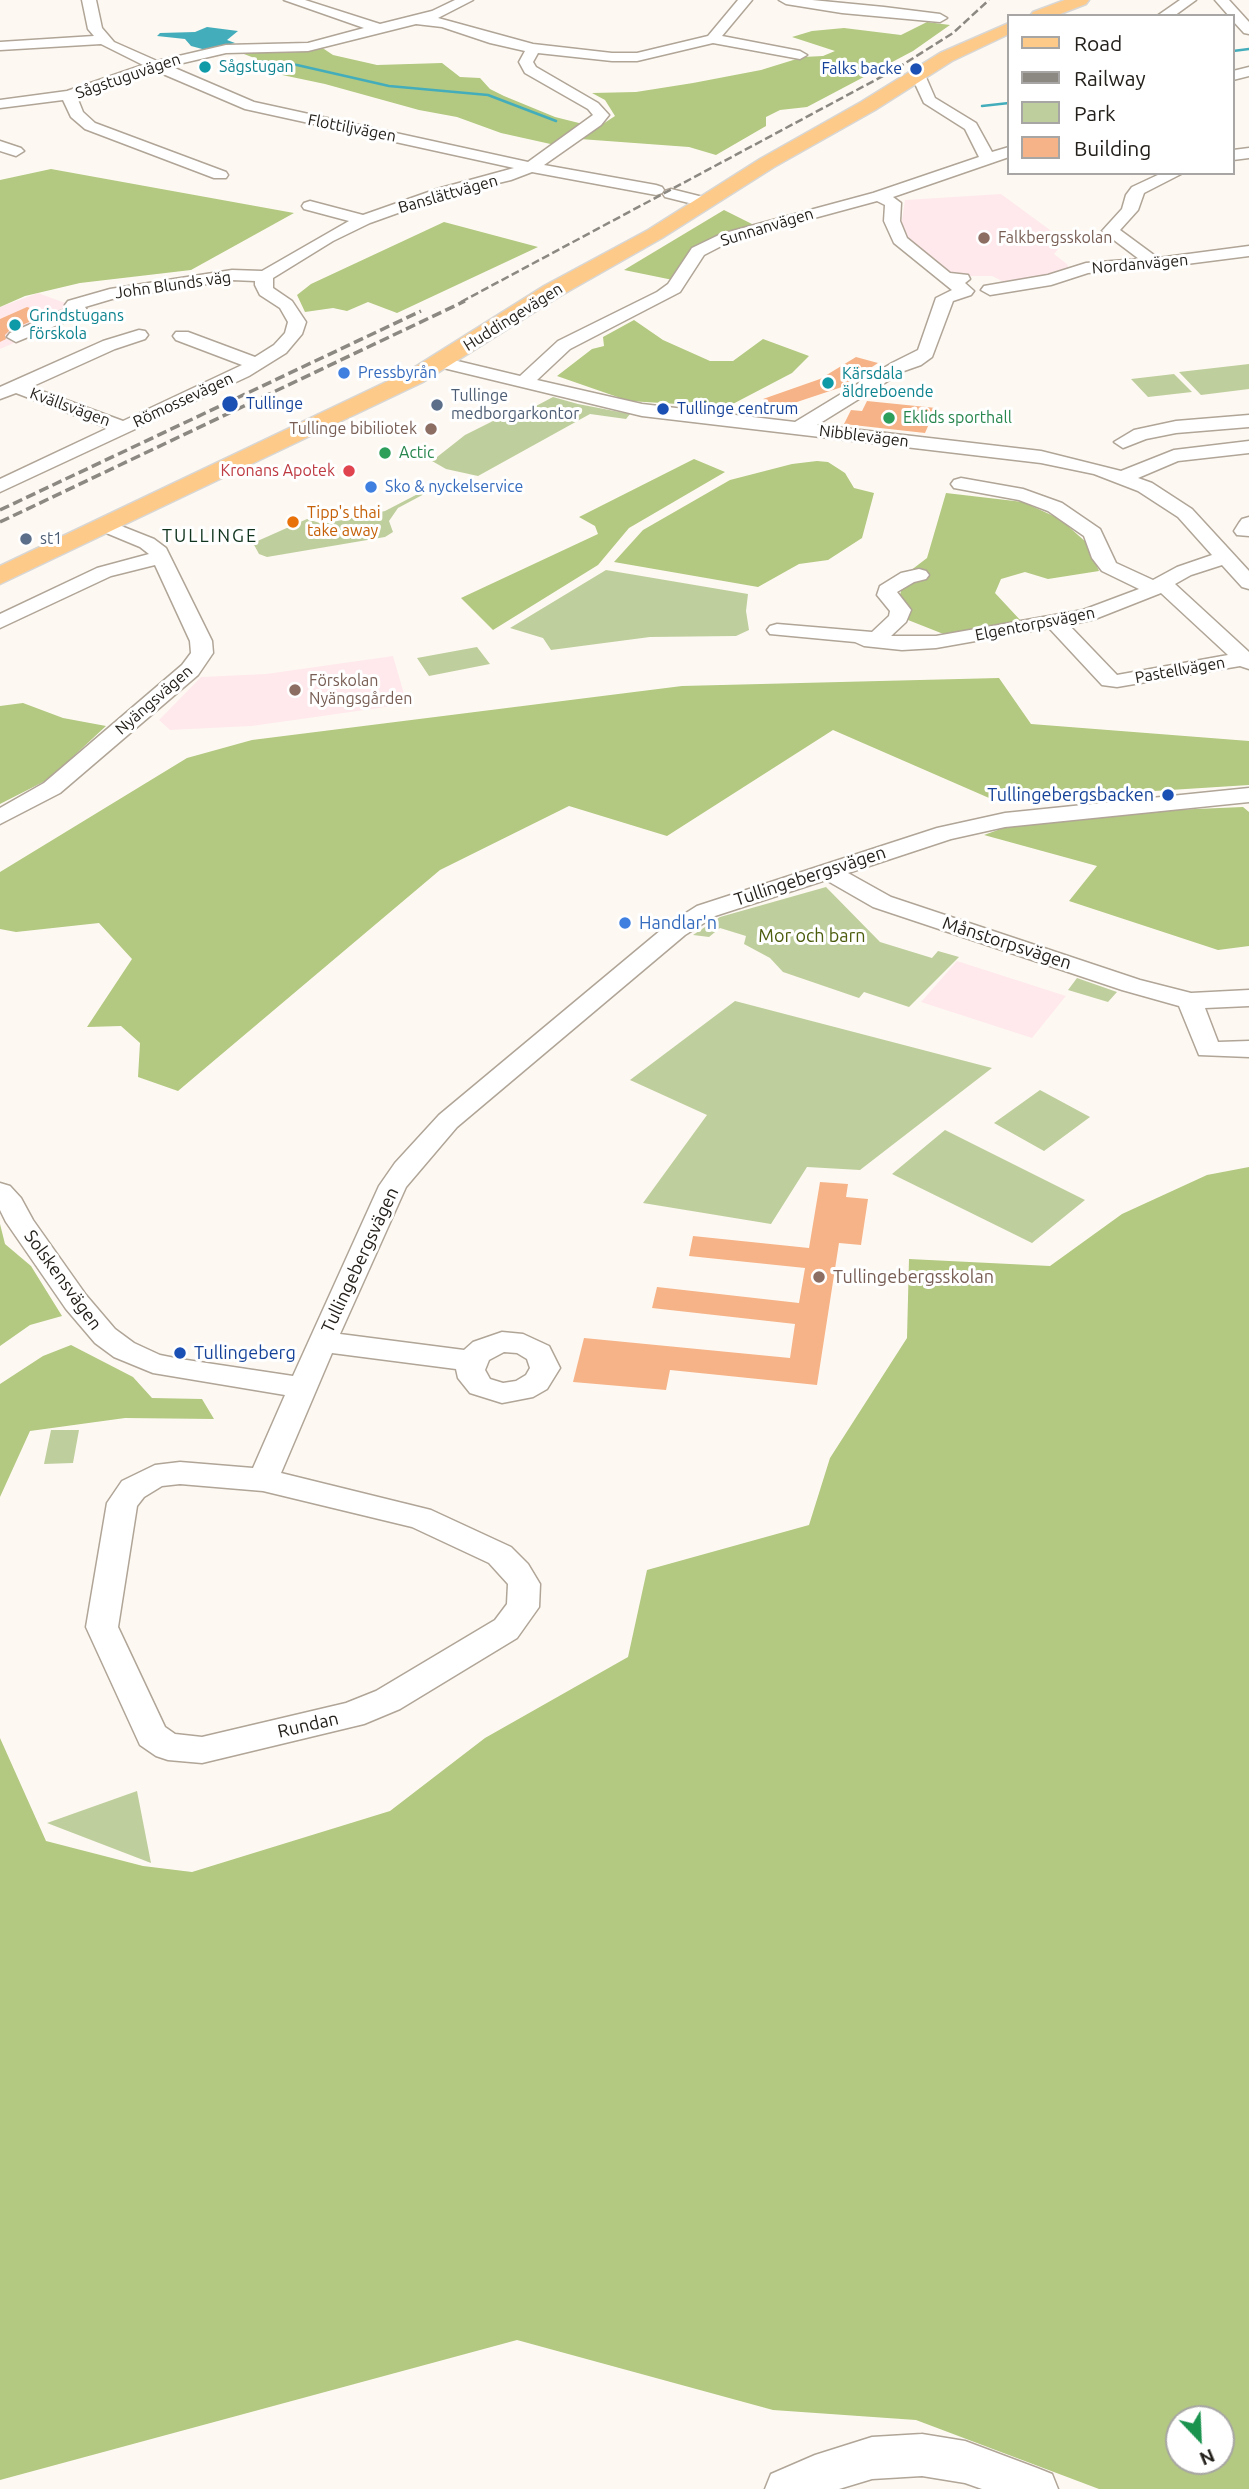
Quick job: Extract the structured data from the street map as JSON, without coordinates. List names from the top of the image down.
{
  "streets": {
    "main road": ["Huddingevägen"],
    "street": [
      "Sågstuguvägen",
      "Flottiljvägen",
      "Banslättvägen",
      "Sunnanvägen",
      "Nordanvägen",
      "John Blunds väg",
      "Römossevägen",
      "Kvällsvägen",
      "Nibblevägen",
      "Elgentorpsvägen",
      "Pastellvägen",
      "Nyängsvägen",
      "Tullingebergsvägen",
      "Månstorpsvägen",
      "Solskensvägen",
      "Rundan"
    ]
  },
  "crossings": [
    ["Sågstuguvägen", "Flottiljvägen"],
    ["Flottiljvägen", "Banslättvägen"],
    ["Flottiljvägen", "Huddingevägen"],
    ["Banslättvägen", "John Blunds väg"],
    ["Banslättvägen", "Römossevägen"],
    ["Sunnanvägen", "Nibblevägen"],
    ["John Blunds väg", "Römossevägen"],
    ["Huddingevägen", "Nibblevägen"],
    ["Huddingevägen", "Nyängsvägen"],
    ["Römossevägen", "Kvällsvägen"],
    ["Nibblevägen", "Elgentorpsvägen"],
    ["Elgentorpsvägen", "Pastellvägen"],
    ["Tullingebergsvägen", "Månstorpsvägen"],
    ["Tullingebergsvägen", "Solskensvägen"],
    ["Tullingebergsvägen", "Rundan"]
  ],
  "districts": ["TULLINGE"],
  "parks": ["Mor och barn"],
  "places": [
    "Sågstugan",
    "Falks backe",
    "Falkbergsskolan",
    "Grindstugans förskola",
    "Pressbyrån",
    "Kärsdala äldreboende",
    "Tullinge",
    "Tullinge medborgarkontor",
    "Tullinge centrum",
    "Eklids sporthall",
    "Tullinge bibiliotek",
    "Actic",
    "Kronans Apotek",
    "Sko & nyckelservice",
    "Tipp's thai take away",
    "st1",
    "Förskolan Nyängsgården",
    "Tullingebergsbacken",
    "Handlar'n",
    "Tullingebergsskolan",
    "Tullingeberg"
  ],
  "legend": [
    "Road",
    "Railway",
    "Park",
    "Building"
  ],
  "north": "bottom right"
}
